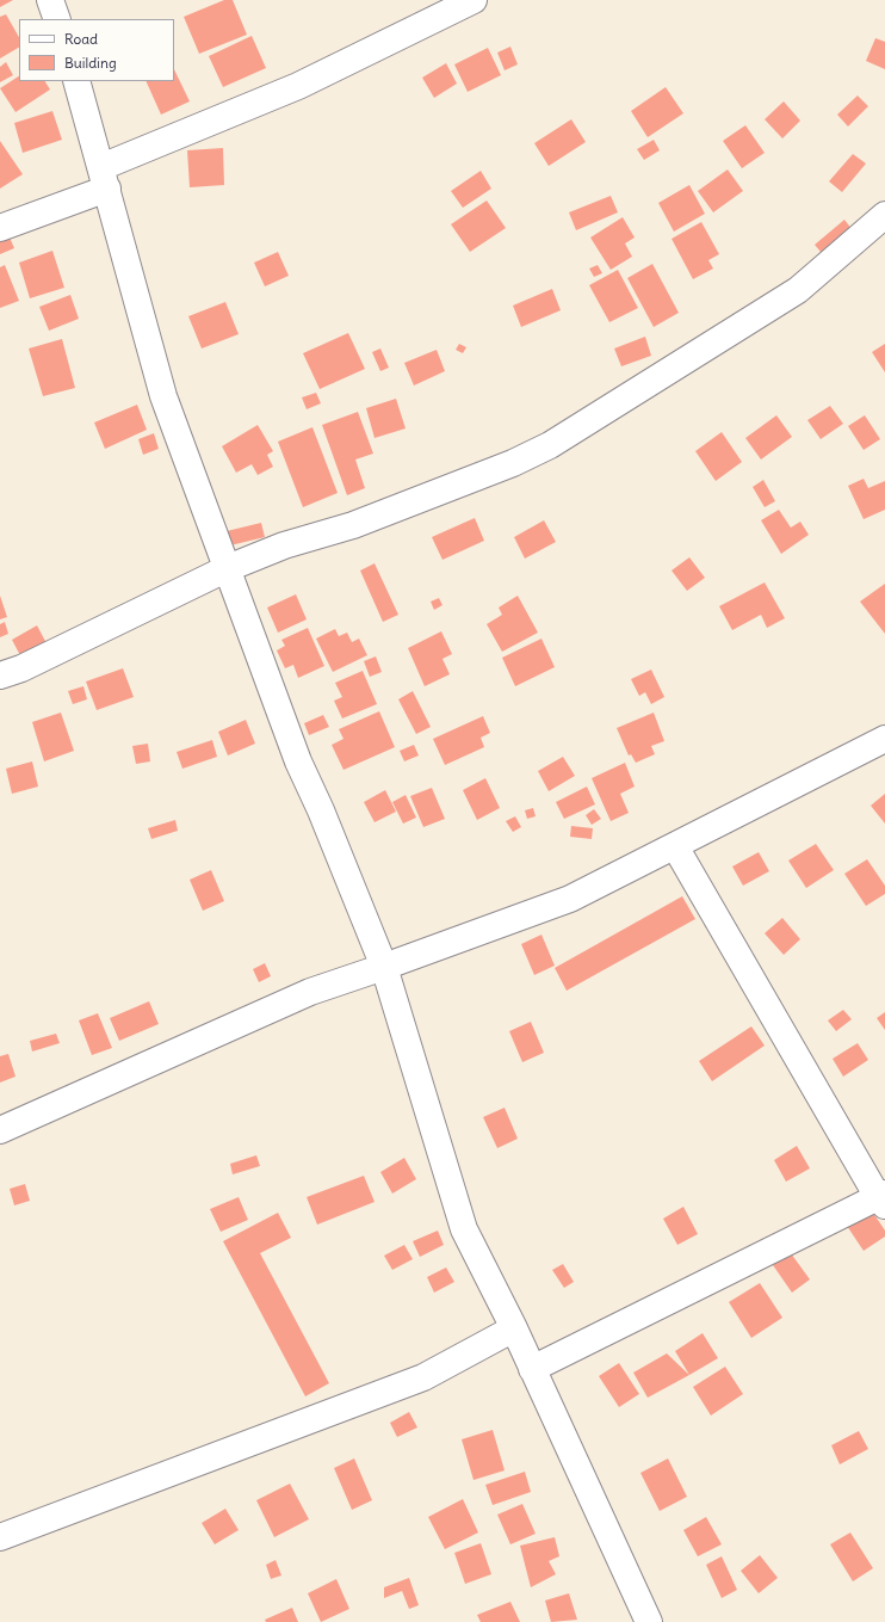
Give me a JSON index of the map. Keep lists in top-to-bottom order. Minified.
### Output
{"legend":["Road","Building"]}
